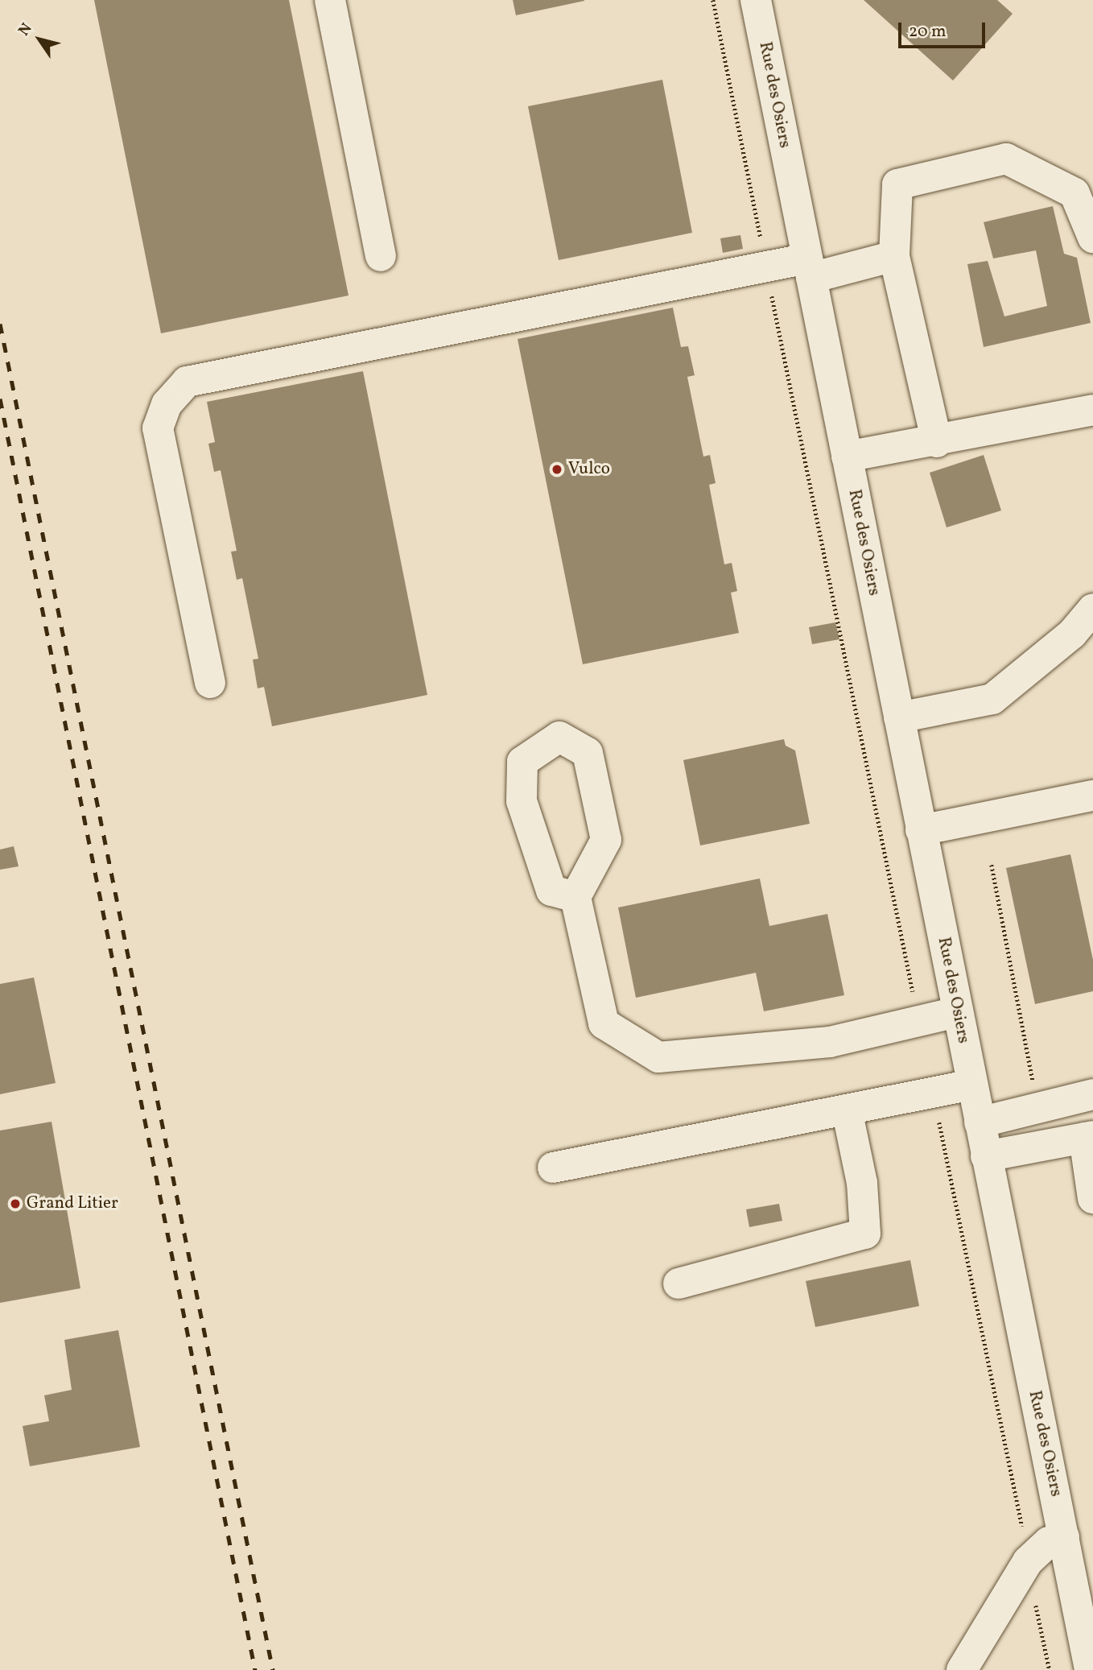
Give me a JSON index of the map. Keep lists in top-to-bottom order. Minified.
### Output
{"streets":{"street":["Rue des Osiers"]},"places":["Vulco","Grand Litier"],"scale_bar":"20 m","north":"top left"}
